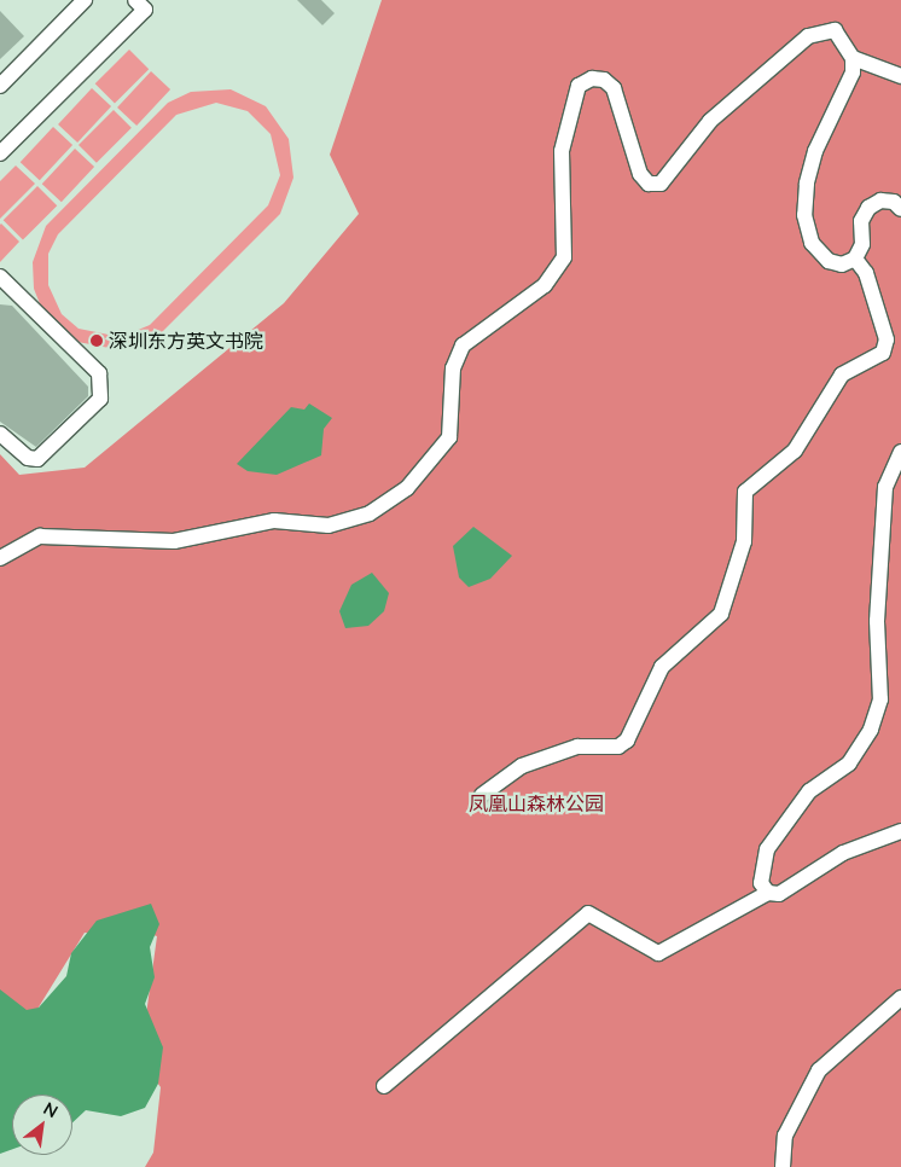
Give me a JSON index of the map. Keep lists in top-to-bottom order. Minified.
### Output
{"parks":["凤凰山森林公园"],"places":["深圳东方英文书院"],"north":"top right"}
